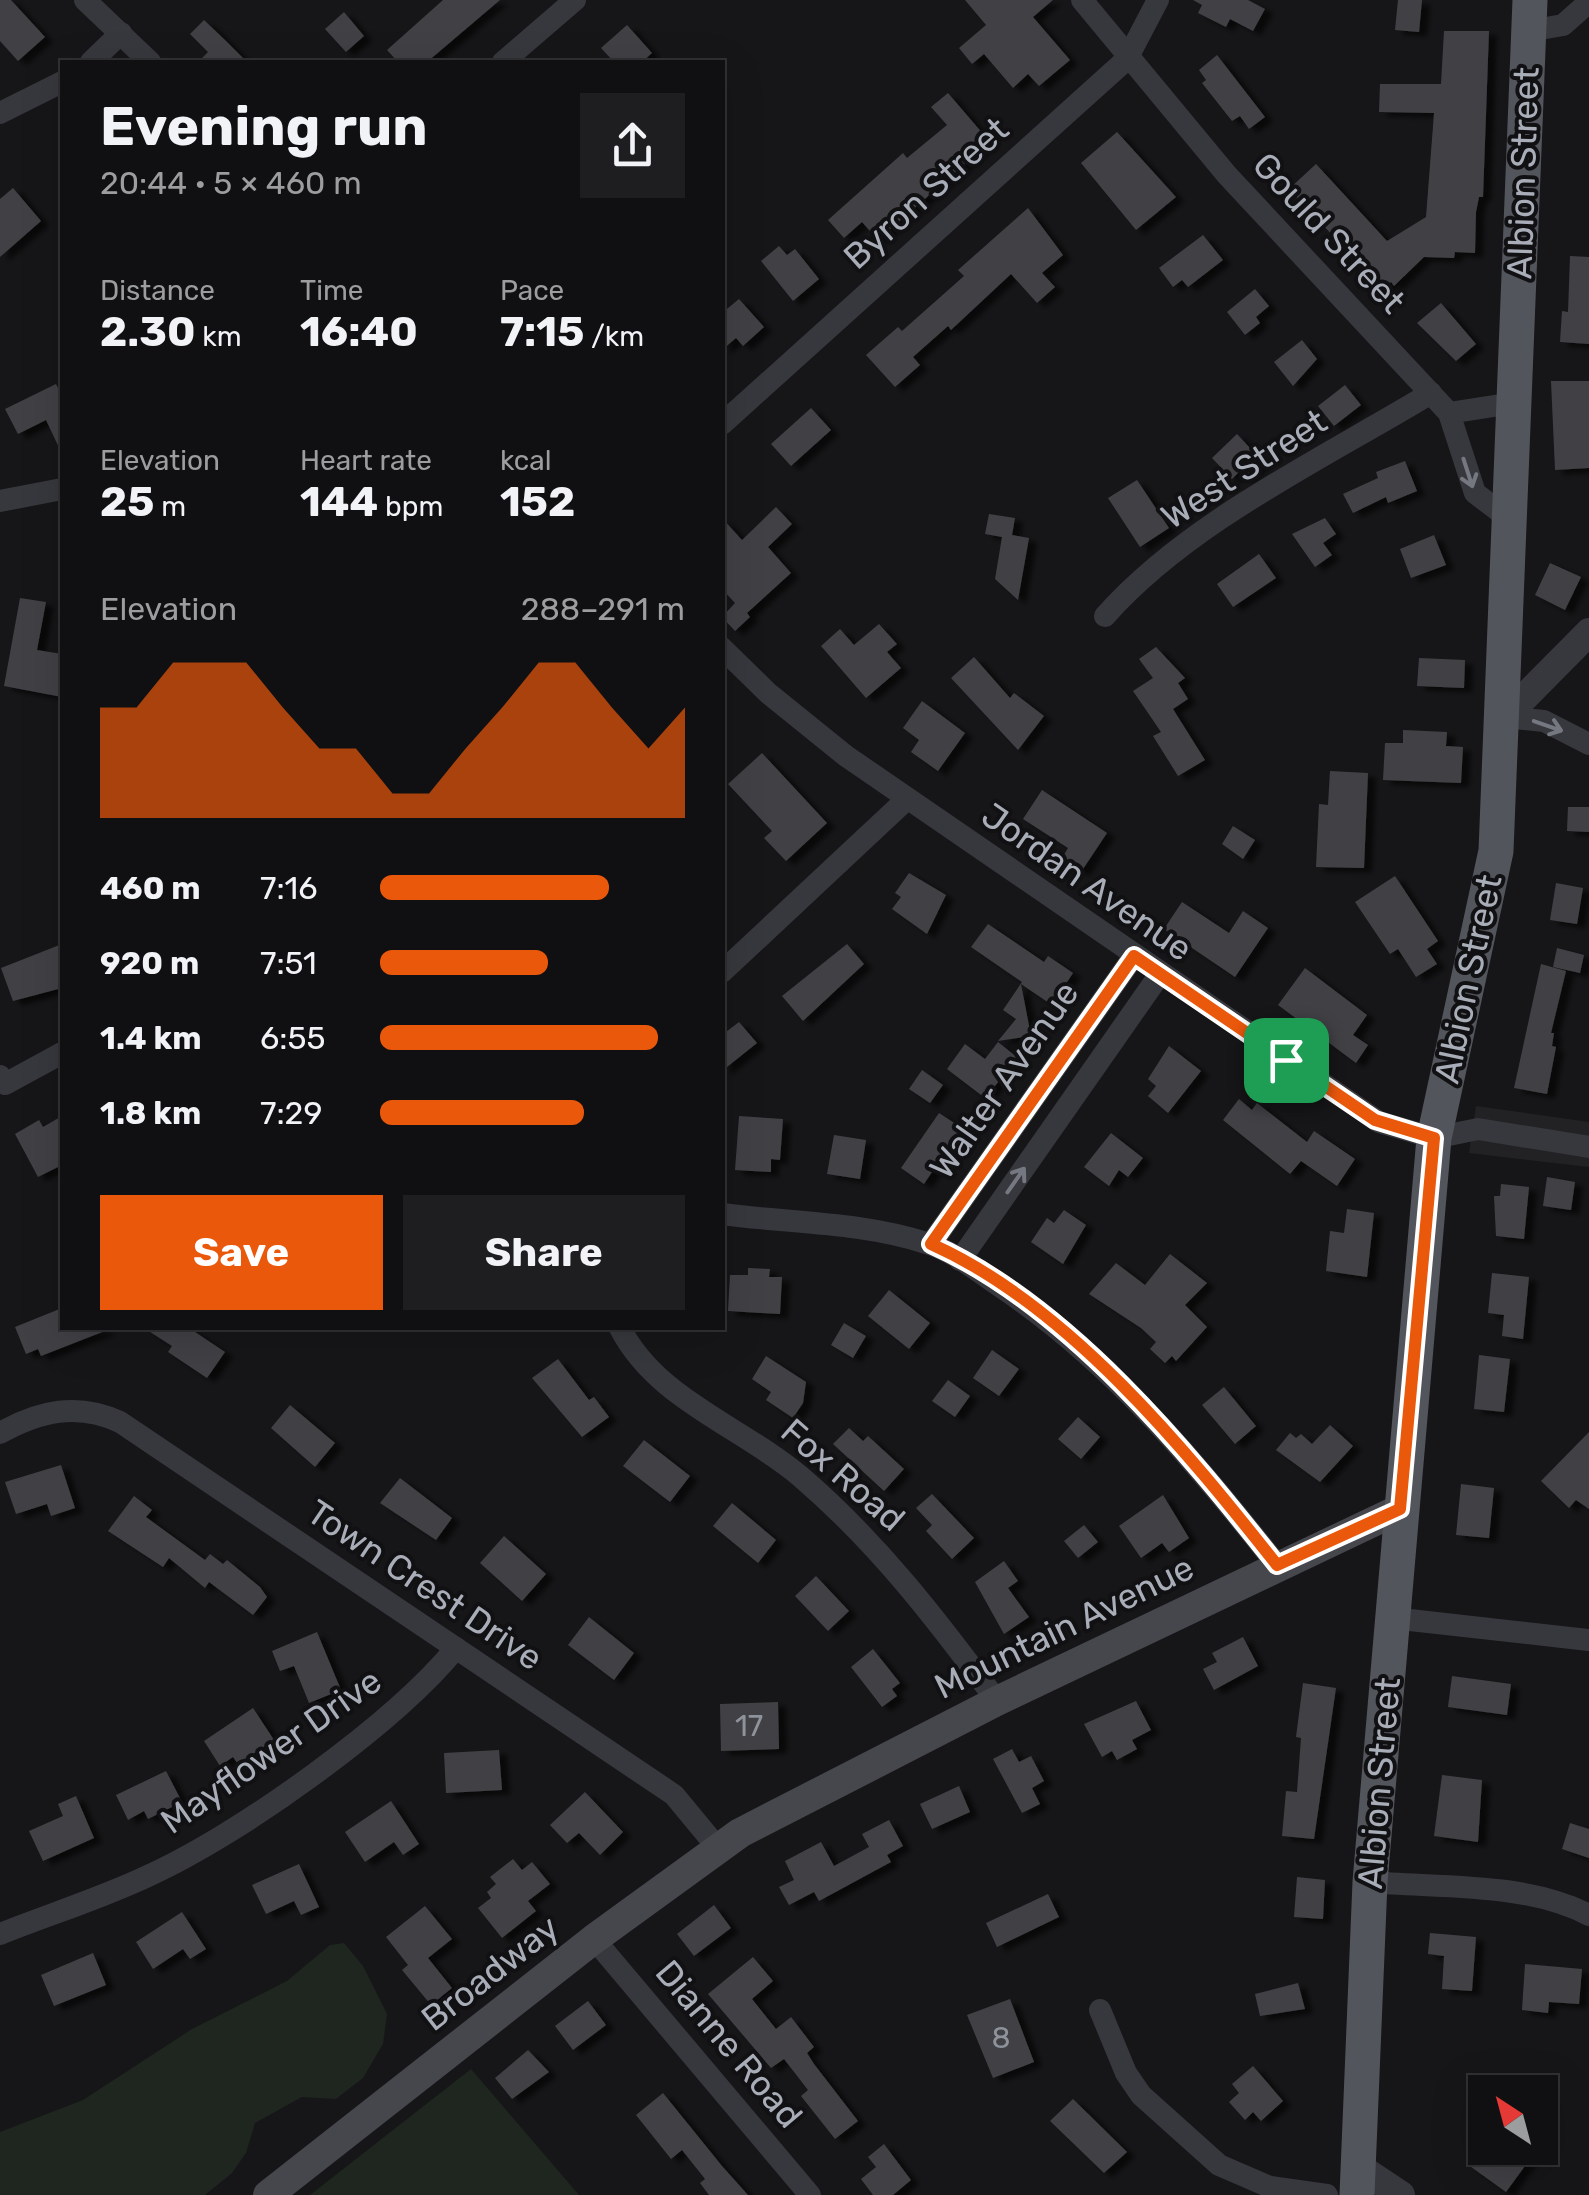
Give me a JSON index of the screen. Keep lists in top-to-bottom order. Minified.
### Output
{"streets":{"main road":["Albion Street","Mountain Avenue","Broadway"],"street":["Byron Street","Gould Street","West Street","Jordan Avenue","Walter Avenue","Fox Road","Town Crest Drive","Mayflower Drive","Dianne Road"]},"crossings":[["Albion Street","Gould Street"],["Albion Street","Jordan Avenue"],["Albion Street","Mountain Avenue"],["Byron Street","Gould Street"],["Gould Street","West Street"],["Jordan Avenue","Walter Avenue"],["Fox Road","Mountain Avenue"],["Town Crest Drive","Mayflower Drive"],["Town Crest Drive","Broadway"],["Mountain Avenue","Broadway"],["Broadway","Dianne Road"]],"house_numbers":["17","8"],"north":"top left","page":{"heading":["Evening run","20:44 · 5 × 460 m"],"stats":[["Distance","2.30 km"],["Time","16:40"],["Pace","7:15 /km"],["Elevation","25 m"],["Heart rate","144 bpm"],["kcal","152"]],"chart":["Elevation","288–291 m"],"list":[{"name":"460 m","note":"7:16"},{"name":"920 m","note":"7:51"},{"name":"1.4 km","note":"6:55"},{"name":"1.8 km","note":"7:29"}],"buttons":["Save","Share"]}}
